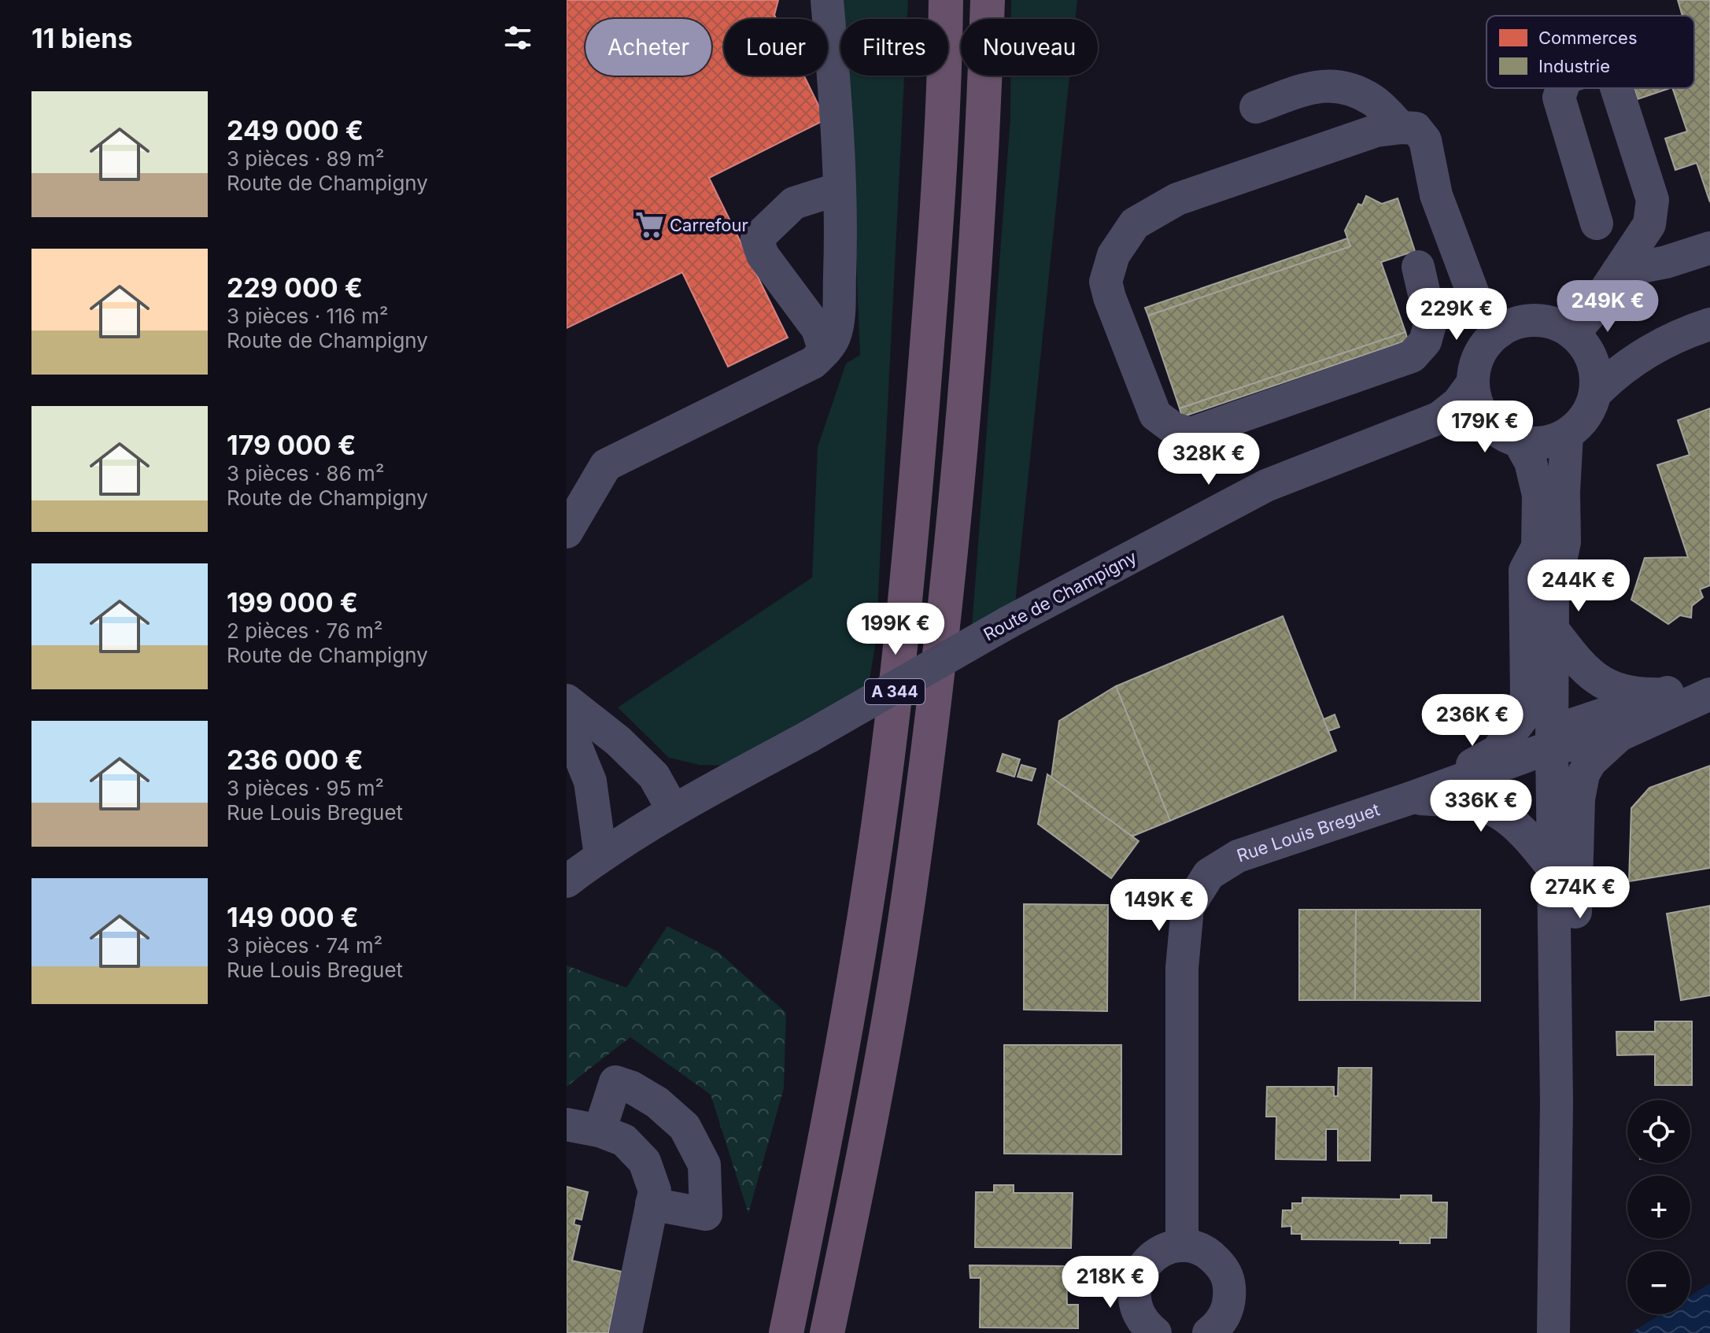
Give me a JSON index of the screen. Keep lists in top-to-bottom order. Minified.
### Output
{"streets":{"highway":["A 344"],"street":["Route de Champigny","Rue Louis Breguet"]},"places":{"supermarket":["Carrefour"]},"legend":["Commerces","Industrie"],"page":{"heading":"11 biens","chip":["Acheter","Louer","Filtres","Nouveau"],"list":[{"name":"249 000 €","note":"3 pièces · 89 m² · Route de Champigny"},{"name":"229 000 €","note":"3 pièces · 116 m² · Route de Champigny"},{"name":"179 000 €","note":"3 pièces · 86 m² · Route de Champigny"},{"name":"199 000 €","note":"2 pièces · 76 m² · Route de Champigny"},{"name":"236 000 €","note":"3 pièces · 95 m² · Rue Louis Breguet"},{"name":"149 000 €","note":"3 pièces · 74 m² · Rue Louis Breguet"}],"price":["249K €","229K €","179K €","328K €","244K €","199K €","236K €","336K €","274K €","149K €","218K €"],"map_buttons":["+","−"]}}
